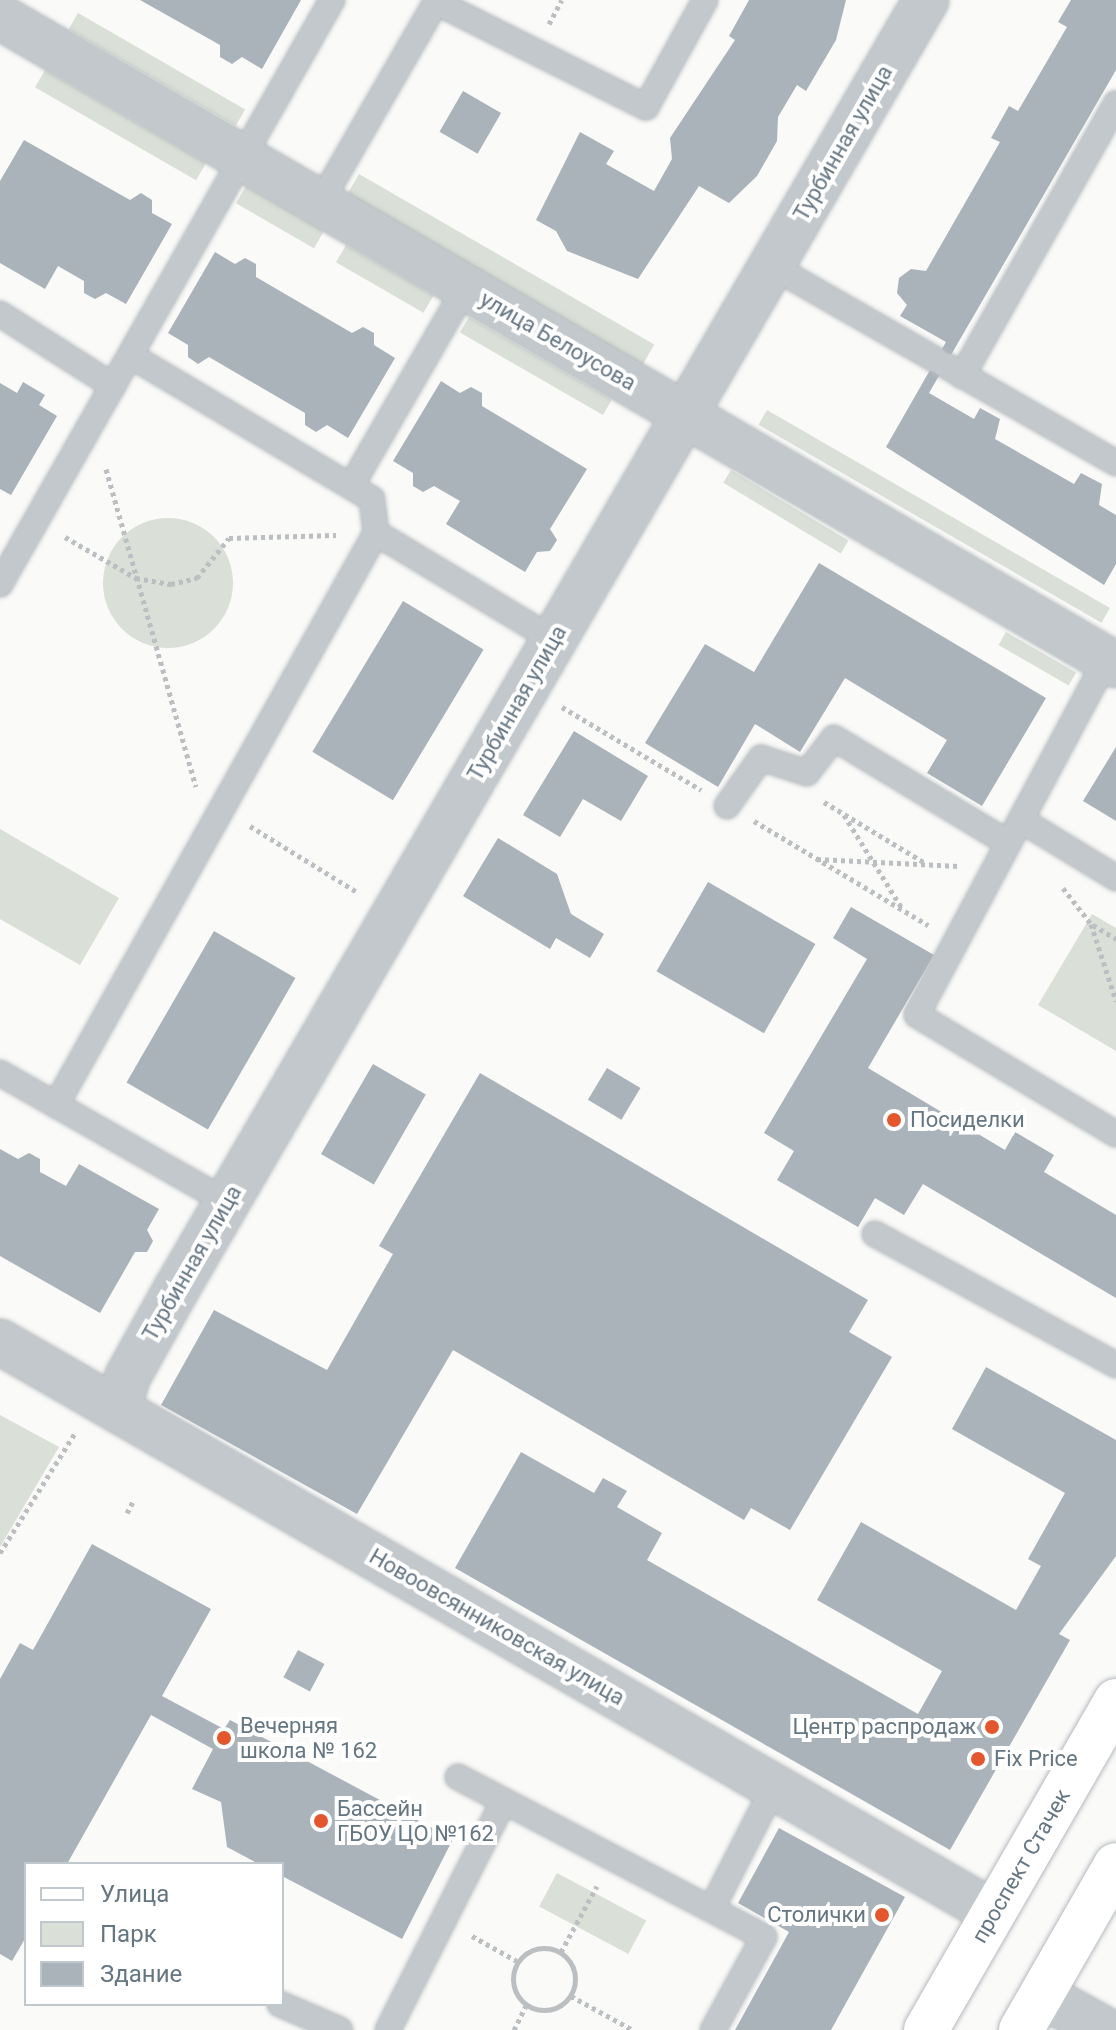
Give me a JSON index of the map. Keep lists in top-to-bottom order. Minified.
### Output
{"streets":{"main road":["проспект Стачек"],"street":["Турбинная улица","улица Белоусова","Новоовсянниковская улица"]},"crossings":[["Турбинная улица","улица Белоусова"],["Турбинная улица","Новоовсянниковская улица"],["Новоовсянниковская улица","проспект Стачек"]],"places":["Посиделки","Центр распродаж","Вечерняя школа № 162","Fix Price","Бассейн ГБОУ ЦО №162","Столички"],"legend":["Улица","Парк","Здание"]}
